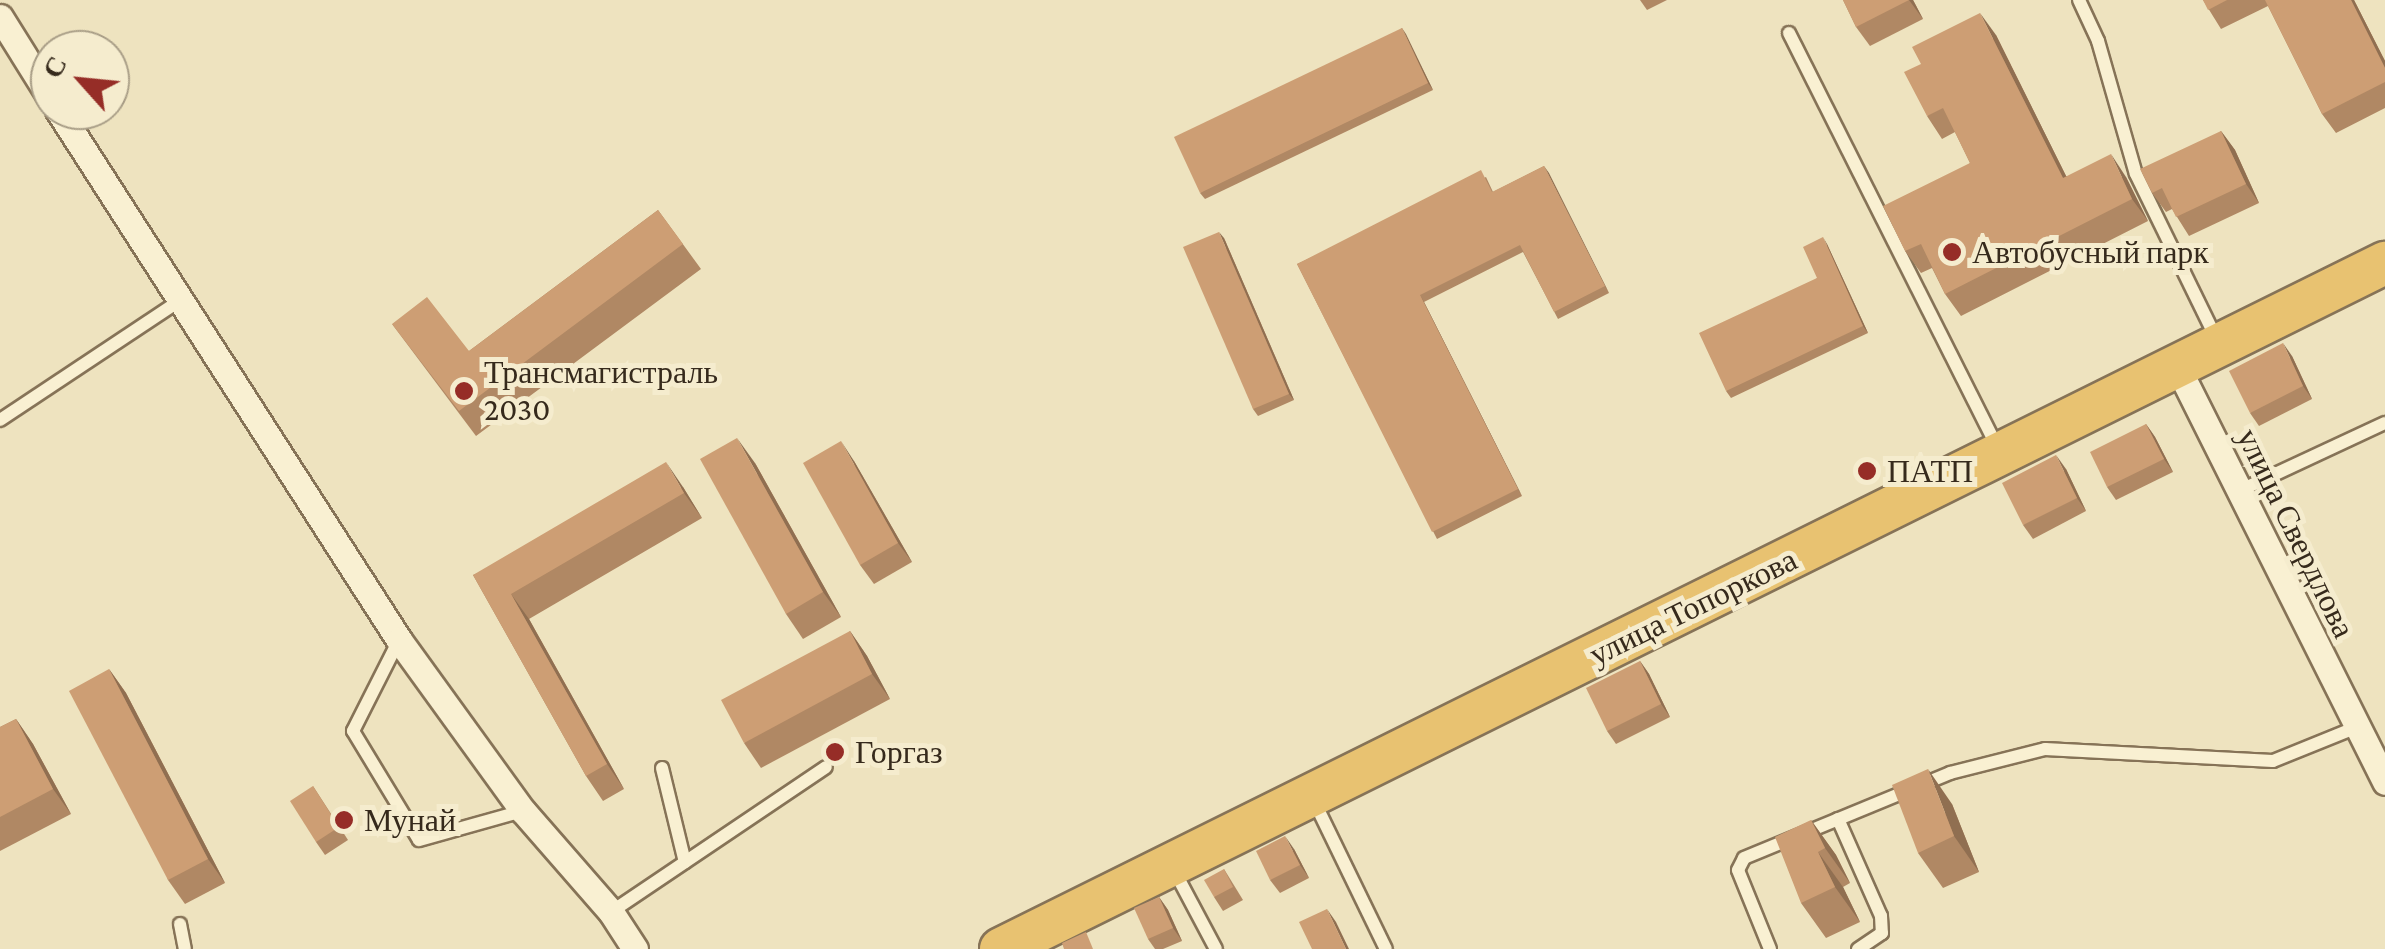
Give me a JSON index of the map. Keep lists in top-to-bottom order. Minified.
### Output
{"streets":{"highway":["улица Топоркова"],"street":["улица Свердлова"]},"crossings":[["улица Свердлова","улица Топоркова"]],"places":["Автобусный парк","Трансмагистраль 2030","ПАТП","Горгаз","Мунай"],"north":"top left"}
